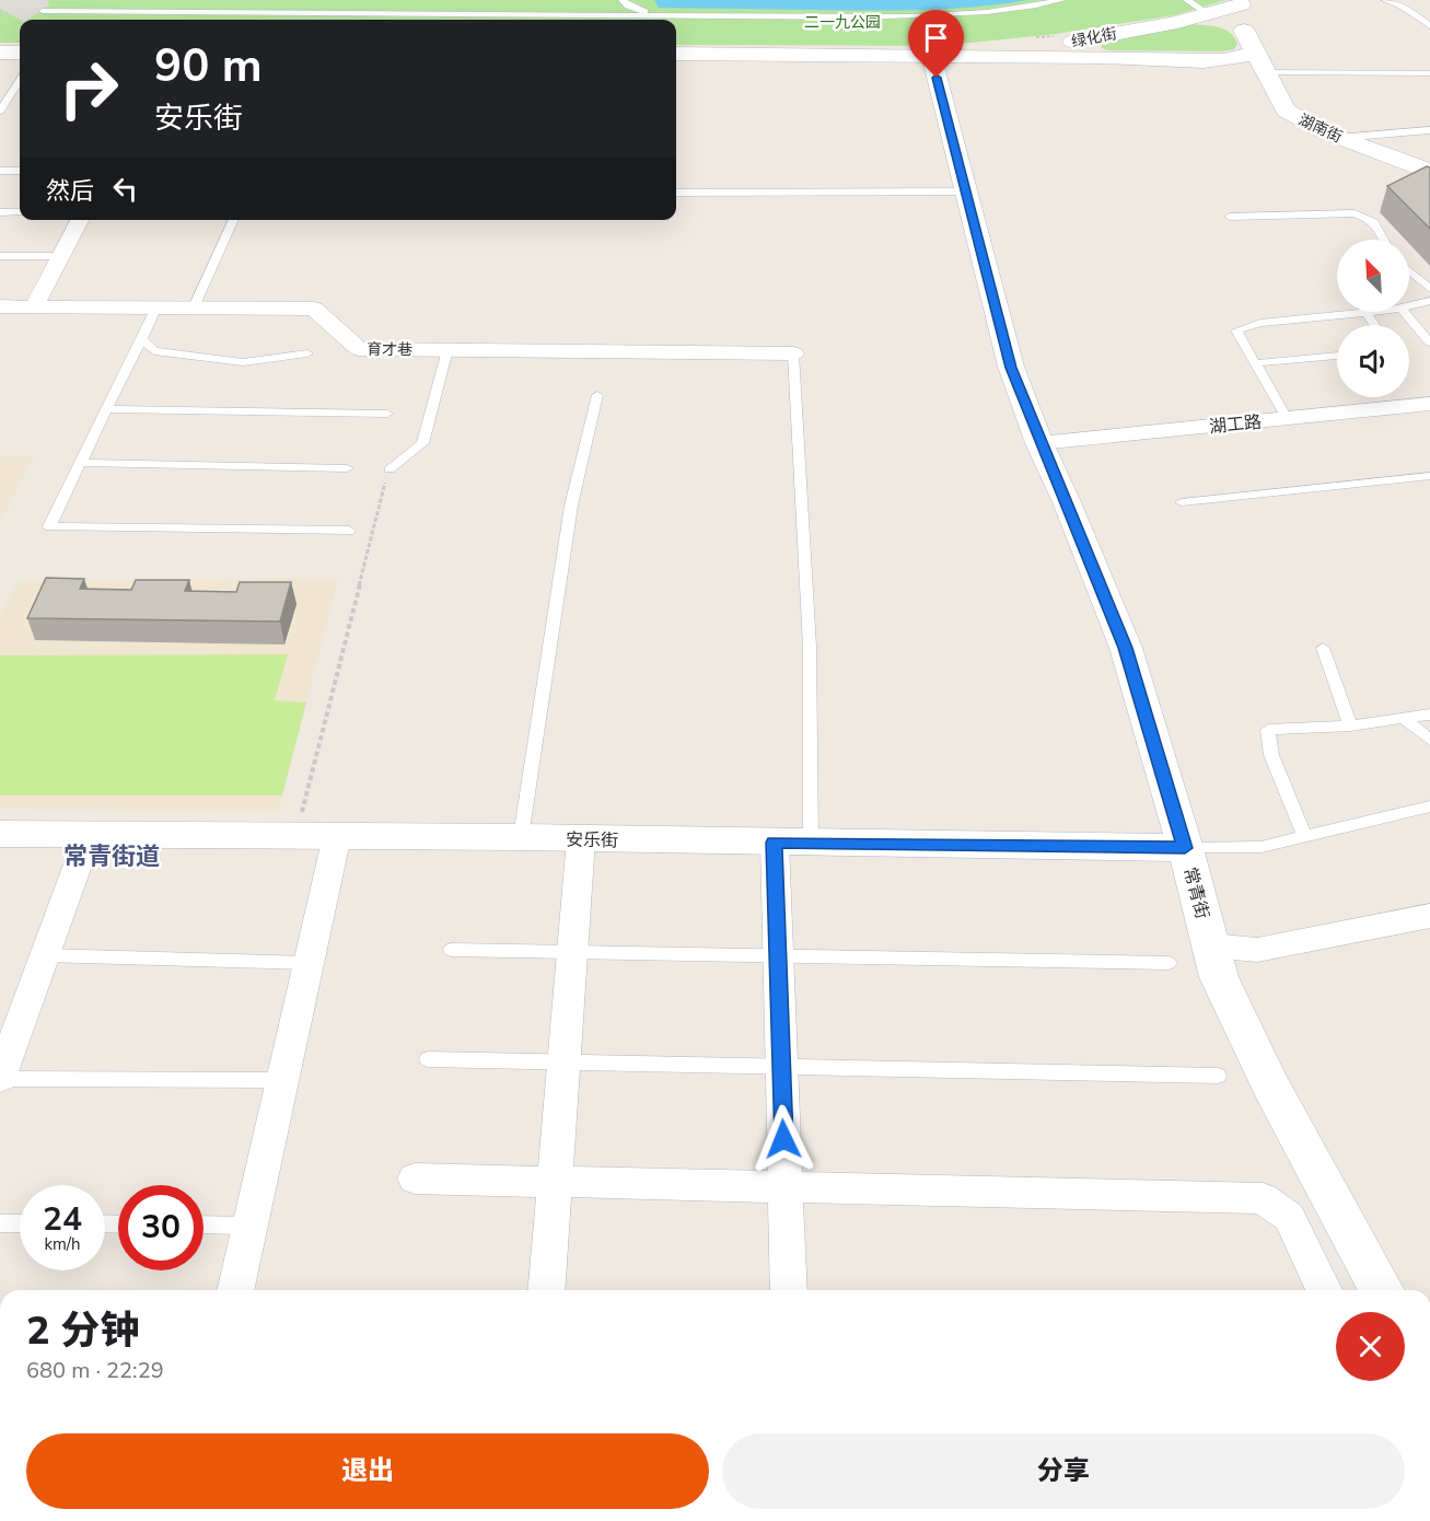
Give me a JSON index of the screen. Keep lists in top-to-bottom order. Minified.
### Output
{"streets":{"main road":["绿化街","湖南街"],"street":["育才巷","湖工路","安乐街","常青街"]},"crossings":[["绿化街","湖南街"],["绿化街","常青街"],["湖工路","常青街"],["安乐街","常青街"]],"districts":["常青街道"],"parks":["二一九公园"],"north":"top left","page":{"turn":["90 m","安乐街"],"then":"然后","speed":"24 km/h","limit":"30","heading":["2 分钟","680 m · 22:29"],"buttons":["退出","分享"]}}
